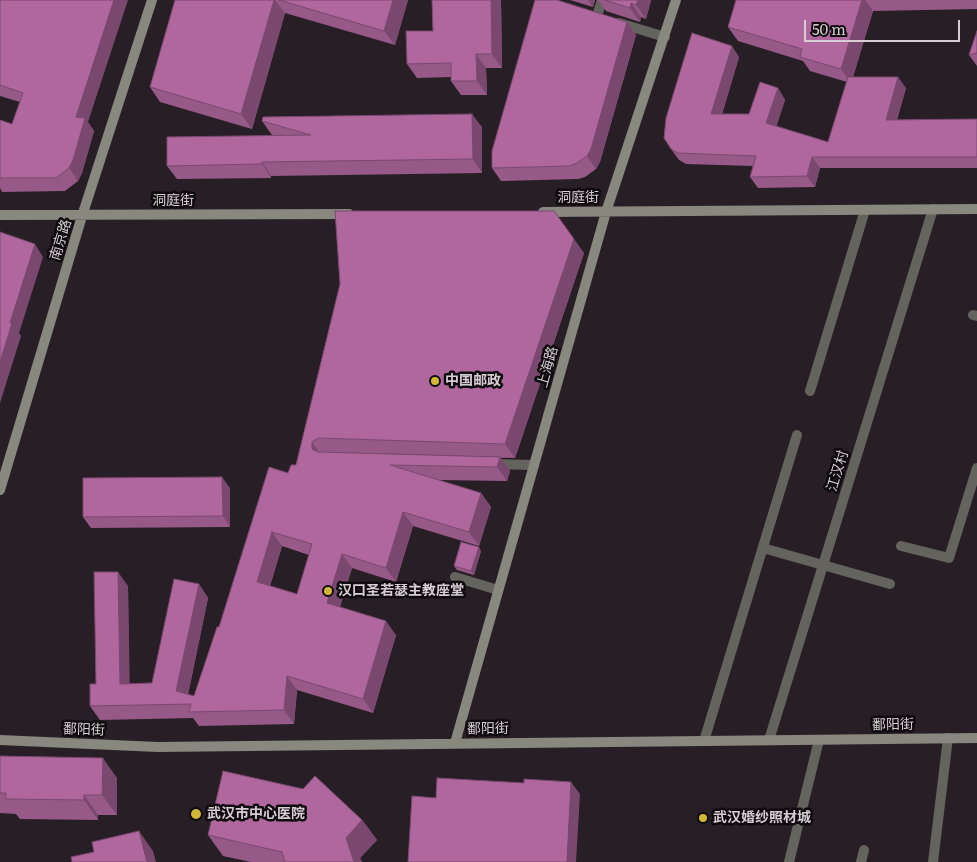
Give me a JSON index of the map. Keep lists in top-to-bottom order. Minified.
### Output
{"streets":{"street":["洞庭街","南京路","上海路","江汉村","鄱阳街"]},"crossings":[["洞庭街","南京路"],["洞庭街","上海路"],["洞庭街","江汉村"],["上海路","鄱阳街"],["江汉村","鄱阳街"]],"places":["中国邮政","汉口圣若瑟主教座堂","武汉市中心医院","武汉婚纱照材城"],"scale_bar":"50 m"}
